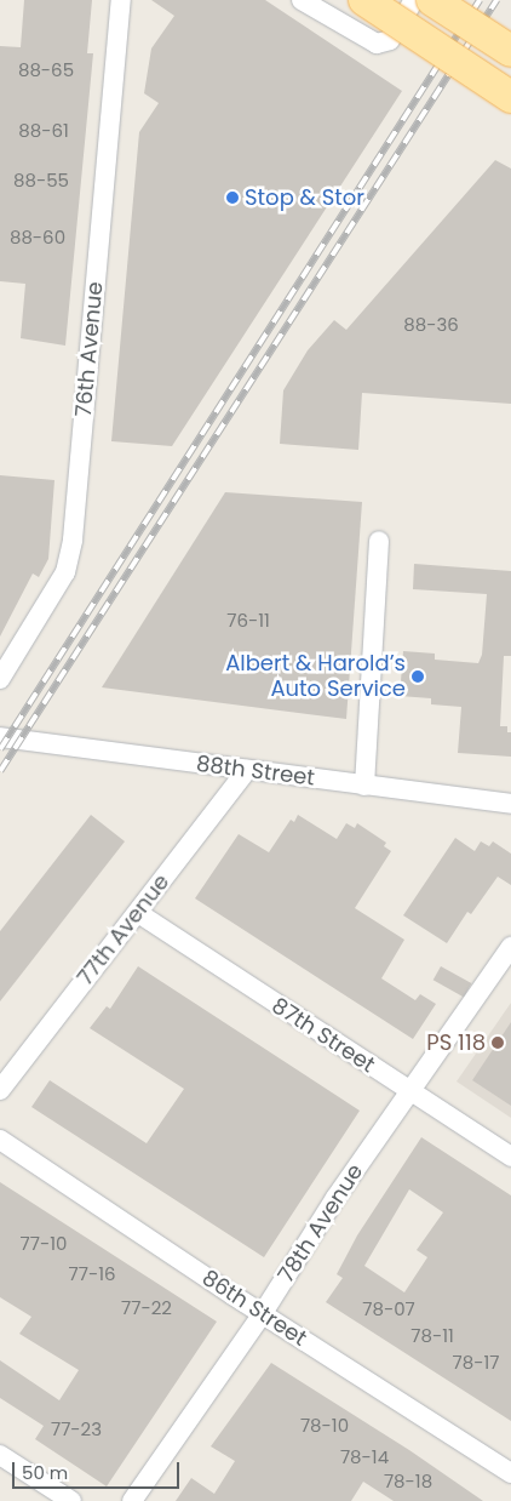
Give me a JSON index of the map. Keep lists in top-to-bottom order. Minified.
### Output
{"streets":{"street":["76th Avenue","88th Street","77th Avenue","87th Street","78th Avenue","86th Street"]},"crossings":[["88th Street","77th Avenue"],["77th Avenue","87th Street"],["87th Street","78th Avenue"],["78th Avenue","86th Street"]],"places":["Stop & Stor","Albert & Harold’s Auto Service","PS 118"],"house_numbers":["88-65","88-61","88-55","88-60","88-36","76-11","77-10","77-16","77-22","78-07","78-11","78-17","78-10","77-23","78-14","78-18"],"scale_bar":"50 m"}
